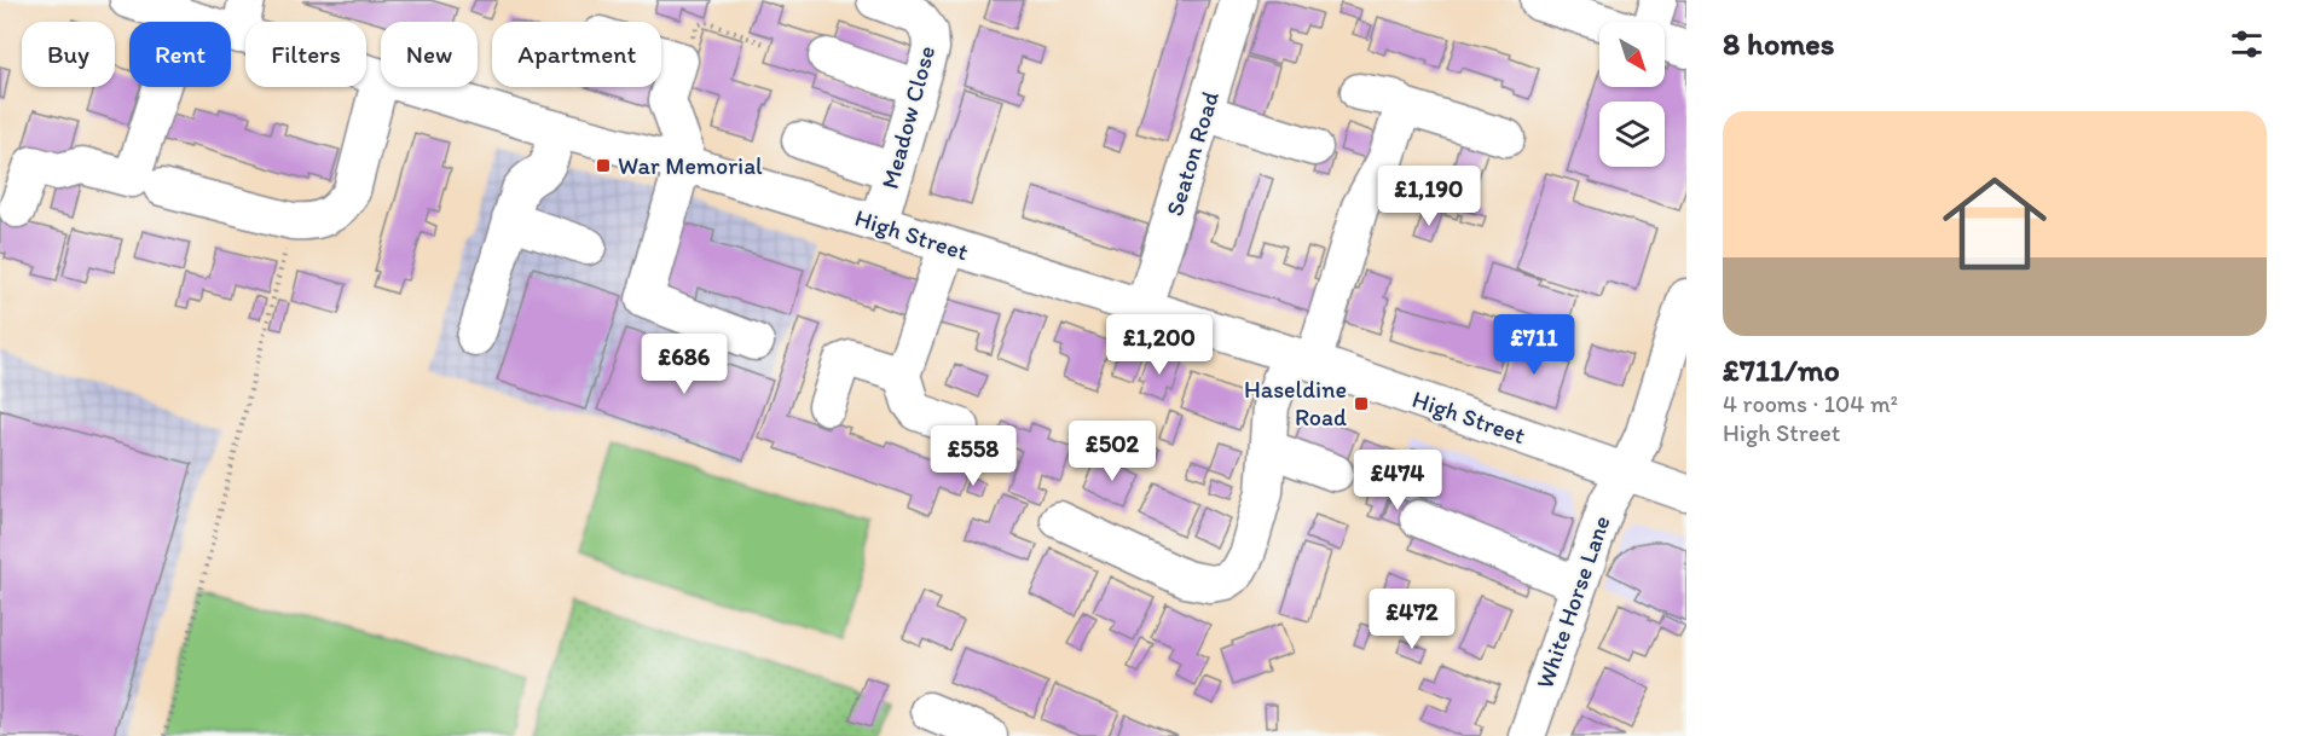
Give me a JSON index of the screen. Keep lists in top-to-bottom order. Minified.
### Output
{"streets":{"street":["Meadow Close","Seaton Road","High Street","White Horse Lane"]},"crossings":[["Meadow Close","High Street"],["Seaton Road","High Street"],["High Street","White Horse Lane"]],"places":{"transit":["War Memorial","Haseldine Road"]},"north":"bottom right","page":{"heading":"8 homes","chip":["Buy","Rent","Filters","New","Apartment"],"list":[{"name":"£711/mo","note":"4 rooms · 104 m² · High Street"}],"price":["£1,190","£1,200","£711","£686","£502","£558","£474","£472"]}}
